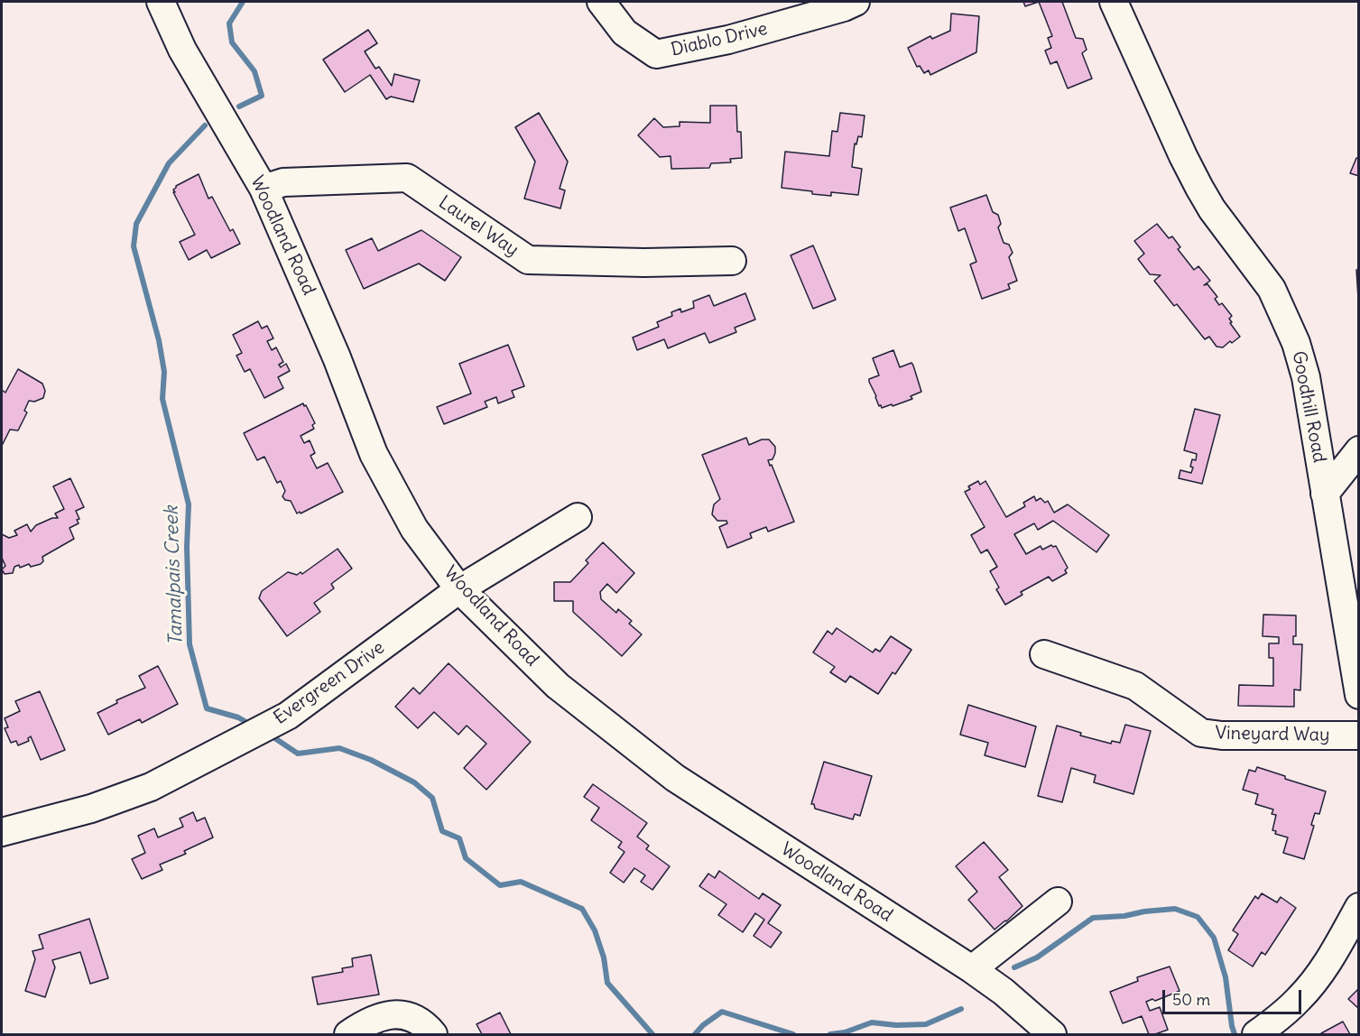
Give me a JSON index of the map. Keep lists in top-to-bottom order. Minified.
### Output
{"streets":{"street":["Diablo Drive","Laurel Way","Woodland Road","Goodhill Road","Evergreen Drive","Vineyard Way"]},"crossings":[["Laurel Way","Woodland Road"],["Woodland Road","Evergreen Drive"]],"water":["Tamalpais Creek"],"scale_bar":"50 m"}
